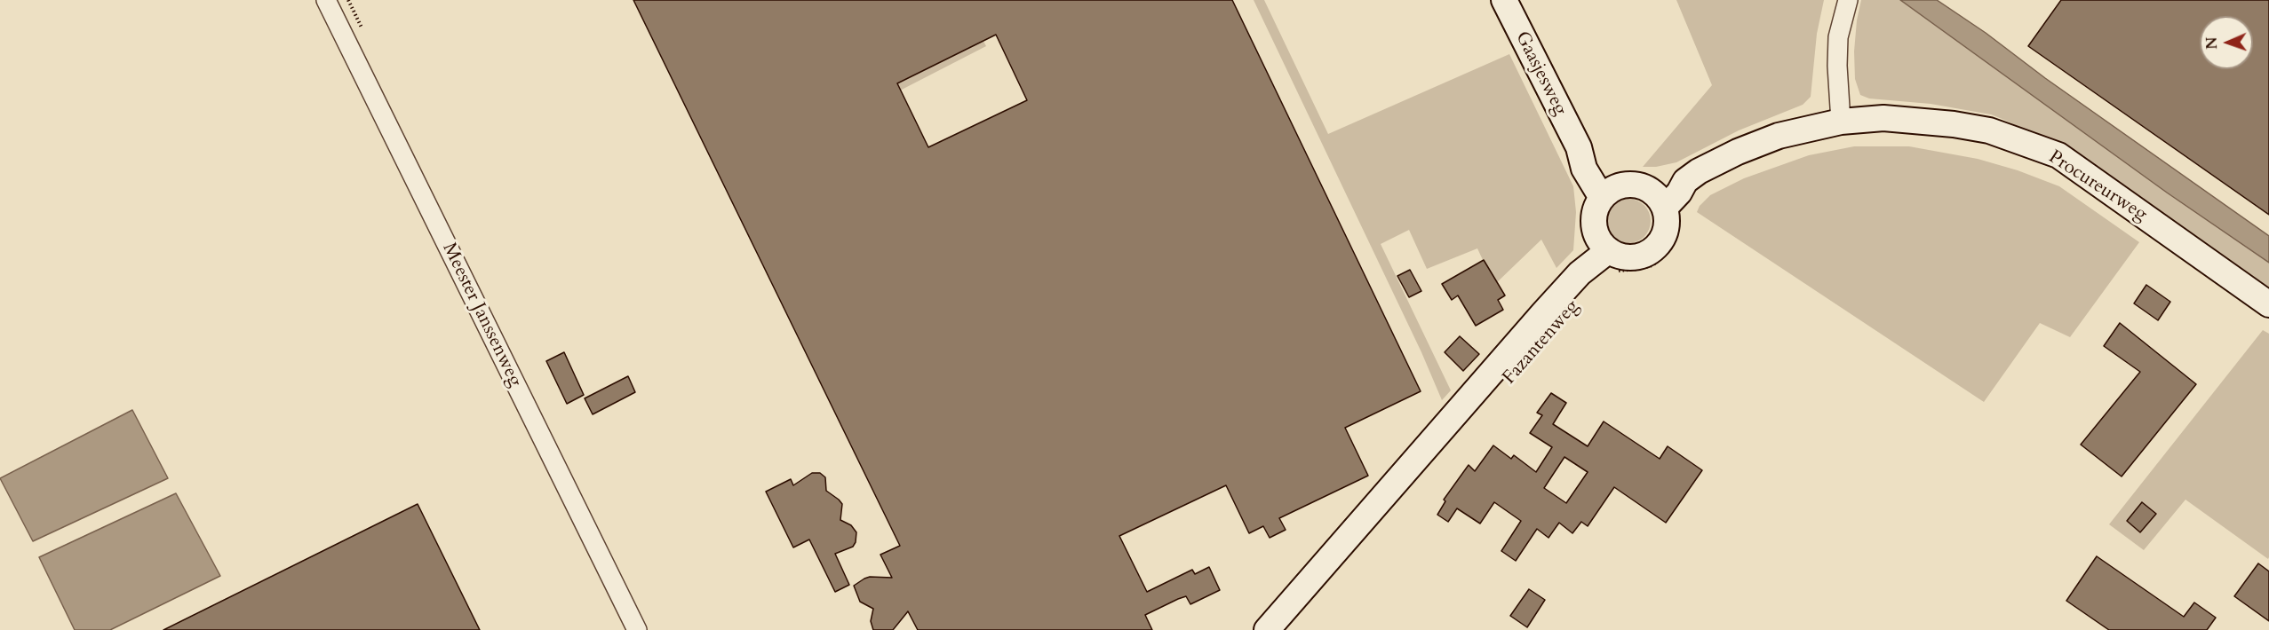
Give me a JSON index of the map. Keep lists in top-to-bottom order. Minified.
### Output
{"streets":{"main road":["Gaasjesweg","Procureurweg","Fazantenweg"],"street":["Meester Janssenweg"]},"crossings":[["Gaasjesweg","Fazantenweg"]],"north":"left"}
